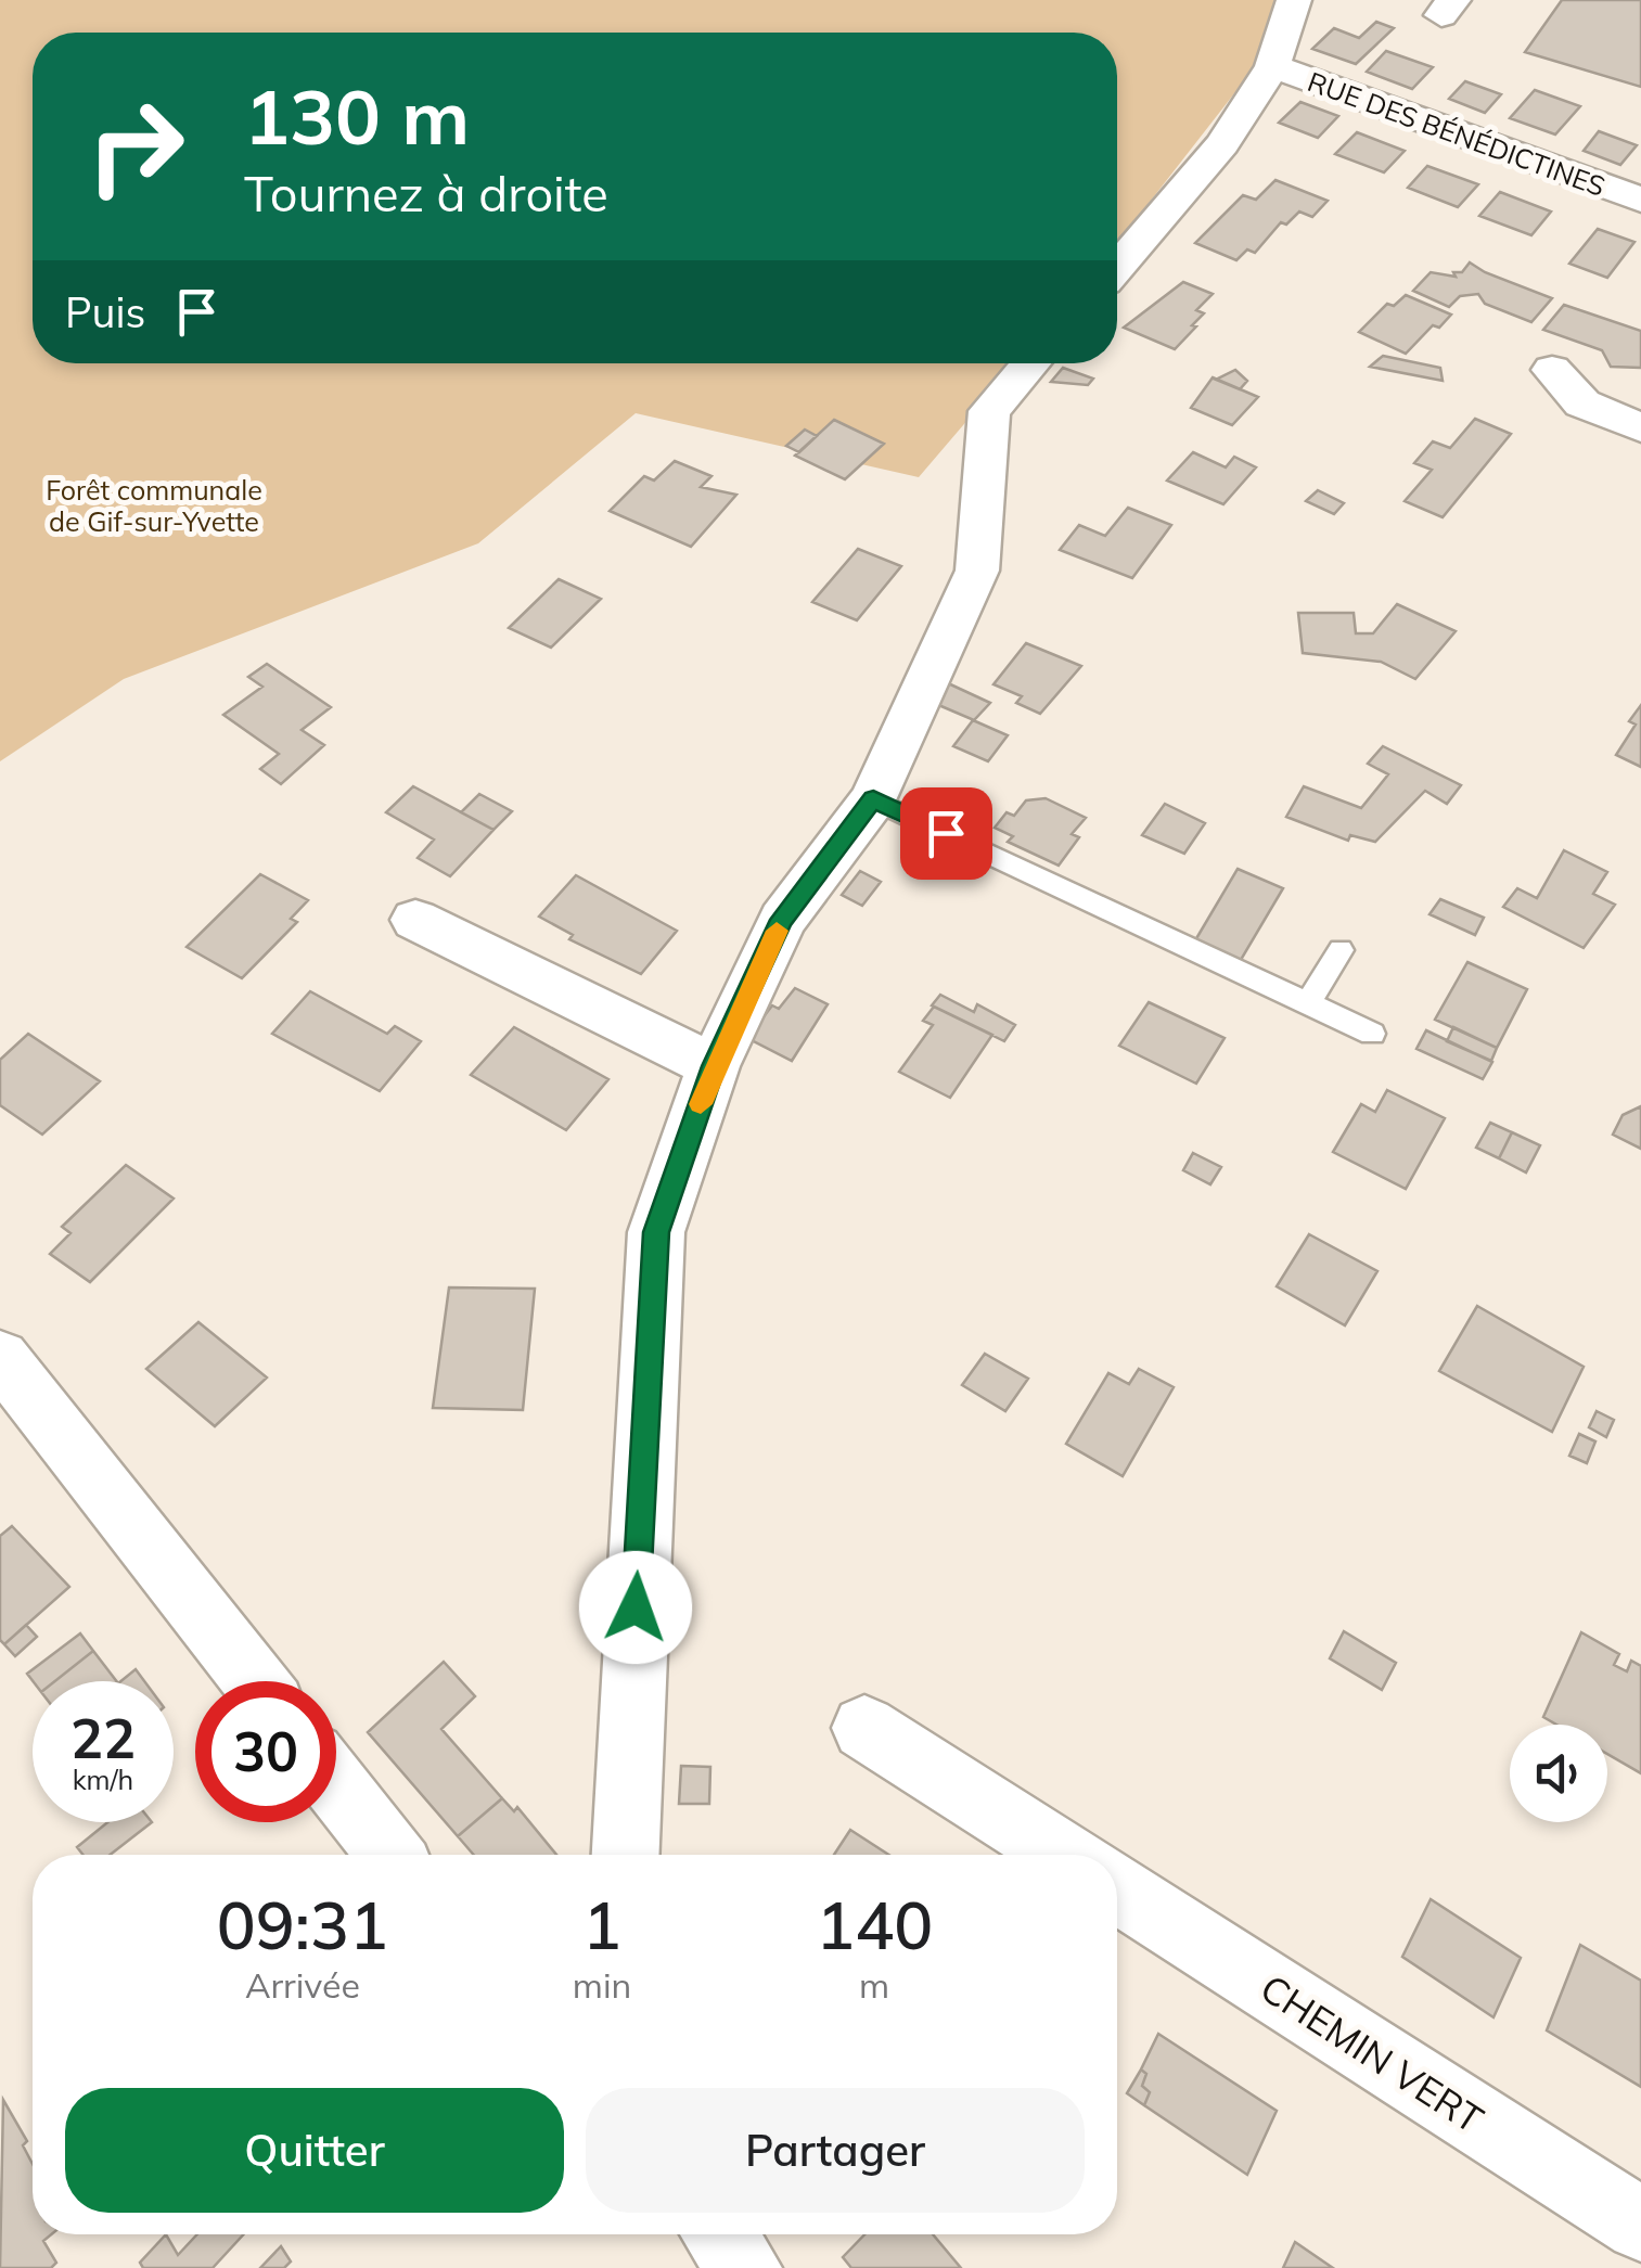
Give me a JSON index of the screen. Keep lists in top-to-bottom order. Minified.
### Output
{"streets":{"street":["RUE DES BÉNÉDICTINES","CHEMIN VERT"]},"parks":["Forêt communale de Gif-sur-Yvette"],"page":{"turn":["130 m","Tournez à droite"],"then":"Puis","speed":"22 km/h","limit":"30","eta":["09:31","Arrivée","1","min","140","m"],"buttons":["Quitter","Partager"]}}
